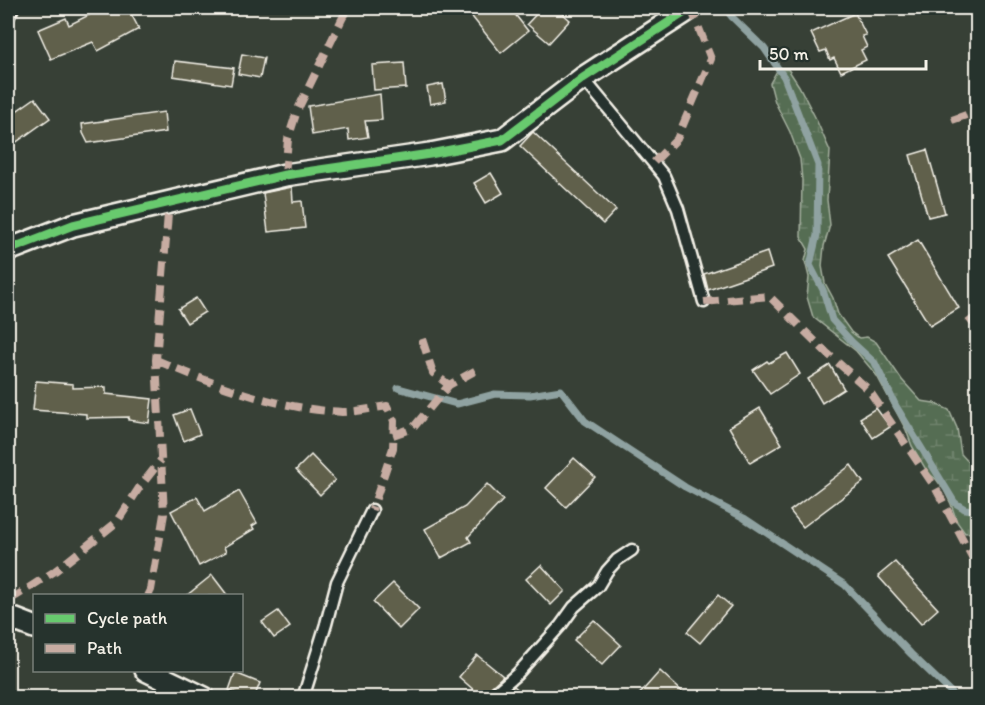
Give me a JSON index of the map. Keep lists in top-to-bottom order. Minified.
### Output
{"legend":["Cycle path","Path"],"scale_bar":"50 m"}
